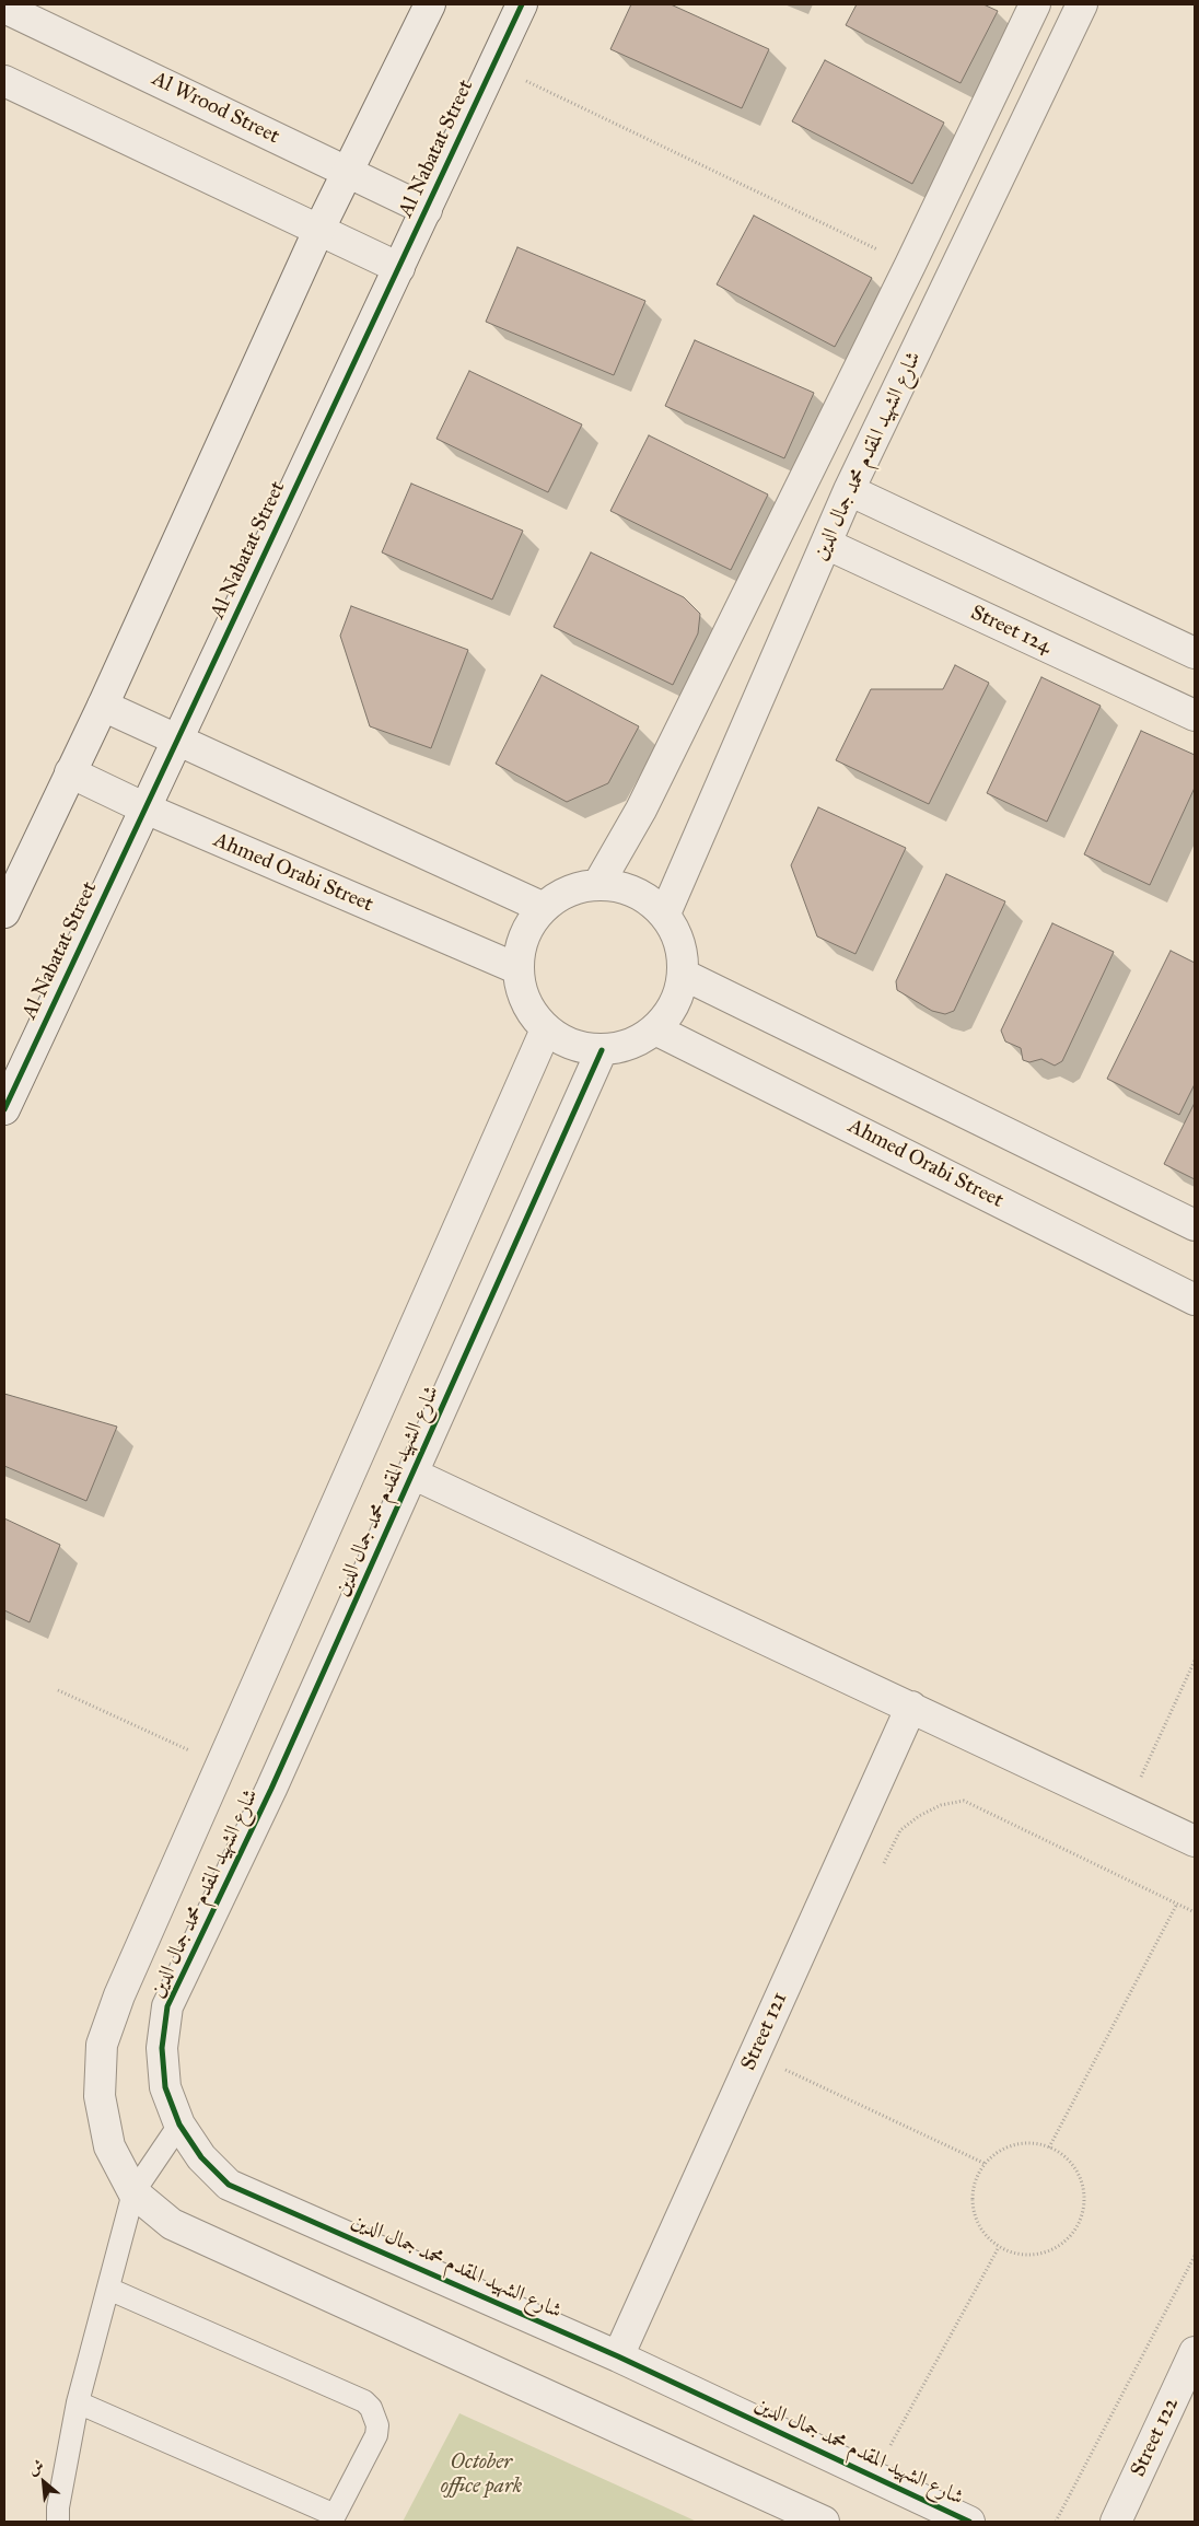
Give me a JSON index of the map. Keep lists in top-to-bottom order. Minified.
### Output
{"streets":{"street":["Al Wrood Street","Al Nabatat Street","شارع الشهيد المقدم محمد جمال الدين","Street 124","Ahmed Orabi Street","Street 121","Street 122"]},"crossings":[["Al Wrood Street","Al Nabatat Street"],["Al Nabatat Street","Ahmed Orabi Street"],["شارع الشهيد المقدم محمد جمال الدين","Street 124"],["شارع الشهيد المقدم محمد جمال الدين","Ahmed Orabi Street"],["شارع الشهيد المقدم محمد جمال الدين","Street 121"]],"parks":["October office park"],"north":"top left"}
